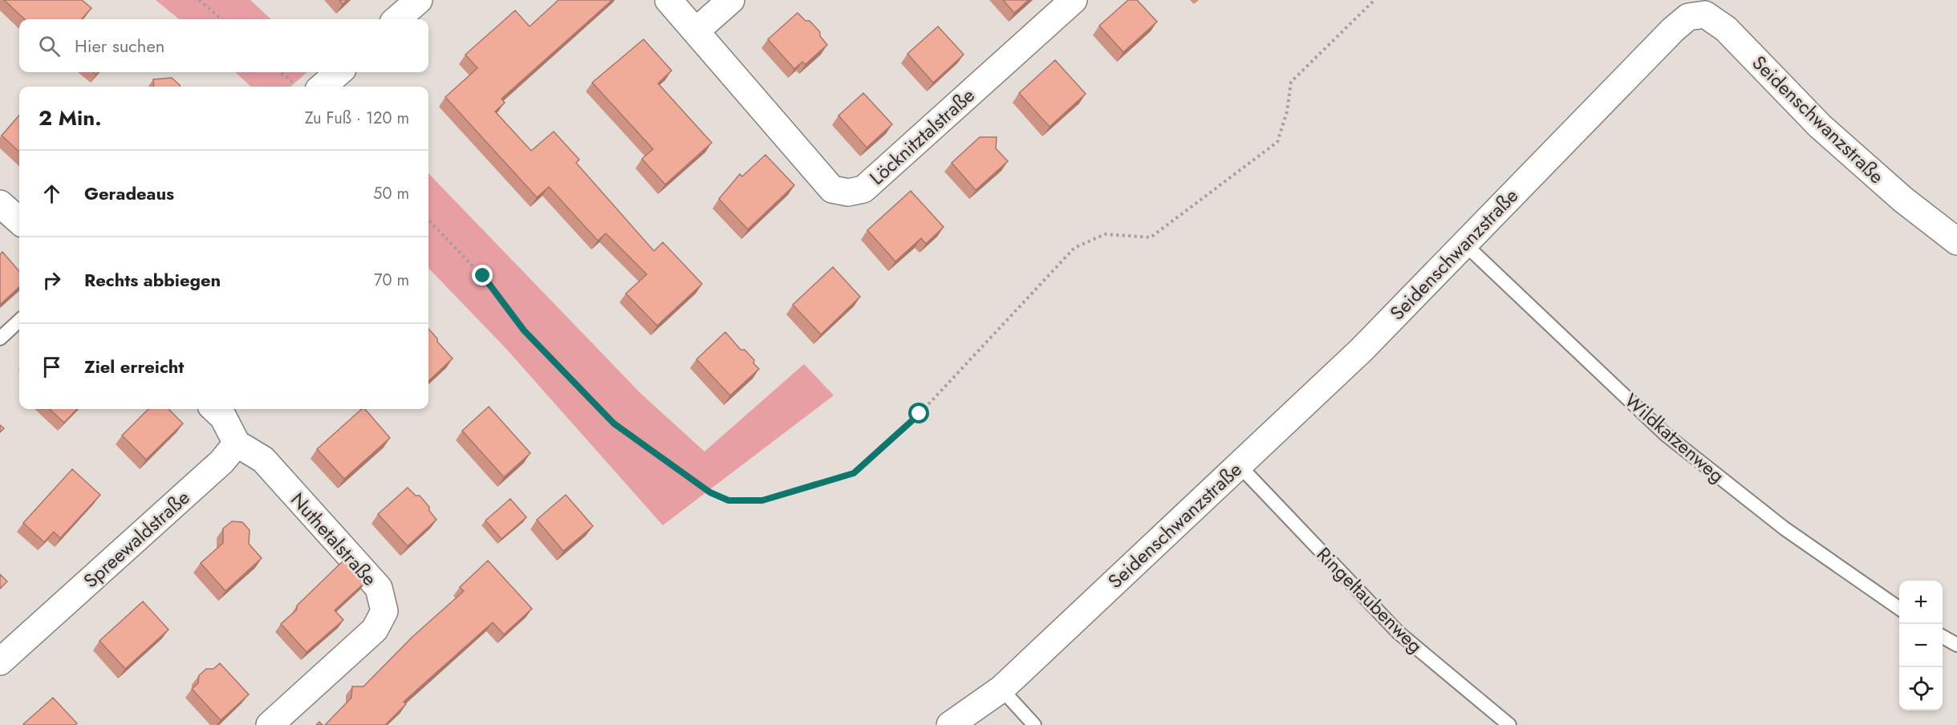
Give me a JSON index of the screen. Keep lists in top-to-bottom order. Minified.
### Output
{"streets":{"street":["Seidenschwanzstraße","Löcknitztalstraße","Spreewaldstraße","Nuthetalstraße"],"lane":["Wildkatzenweg","Ringeltaubenweg"]},"crossings":[["Seidenschwanzstraße","Wildkatzenweg"],["Seidenschwanzstraße","Ringeltaubenweg"],["Spreewaldstraße","Nuthetalstraße"]],"page":{"search":"Hier suchen","heading":["2 Min.","Zu Fuß · 120 m"],"list":[["Geradeaus","50 m"],["Rechts abbiegen","70 m"],"Ziel erreicht"],"map_buttons":["+","−"]}}
